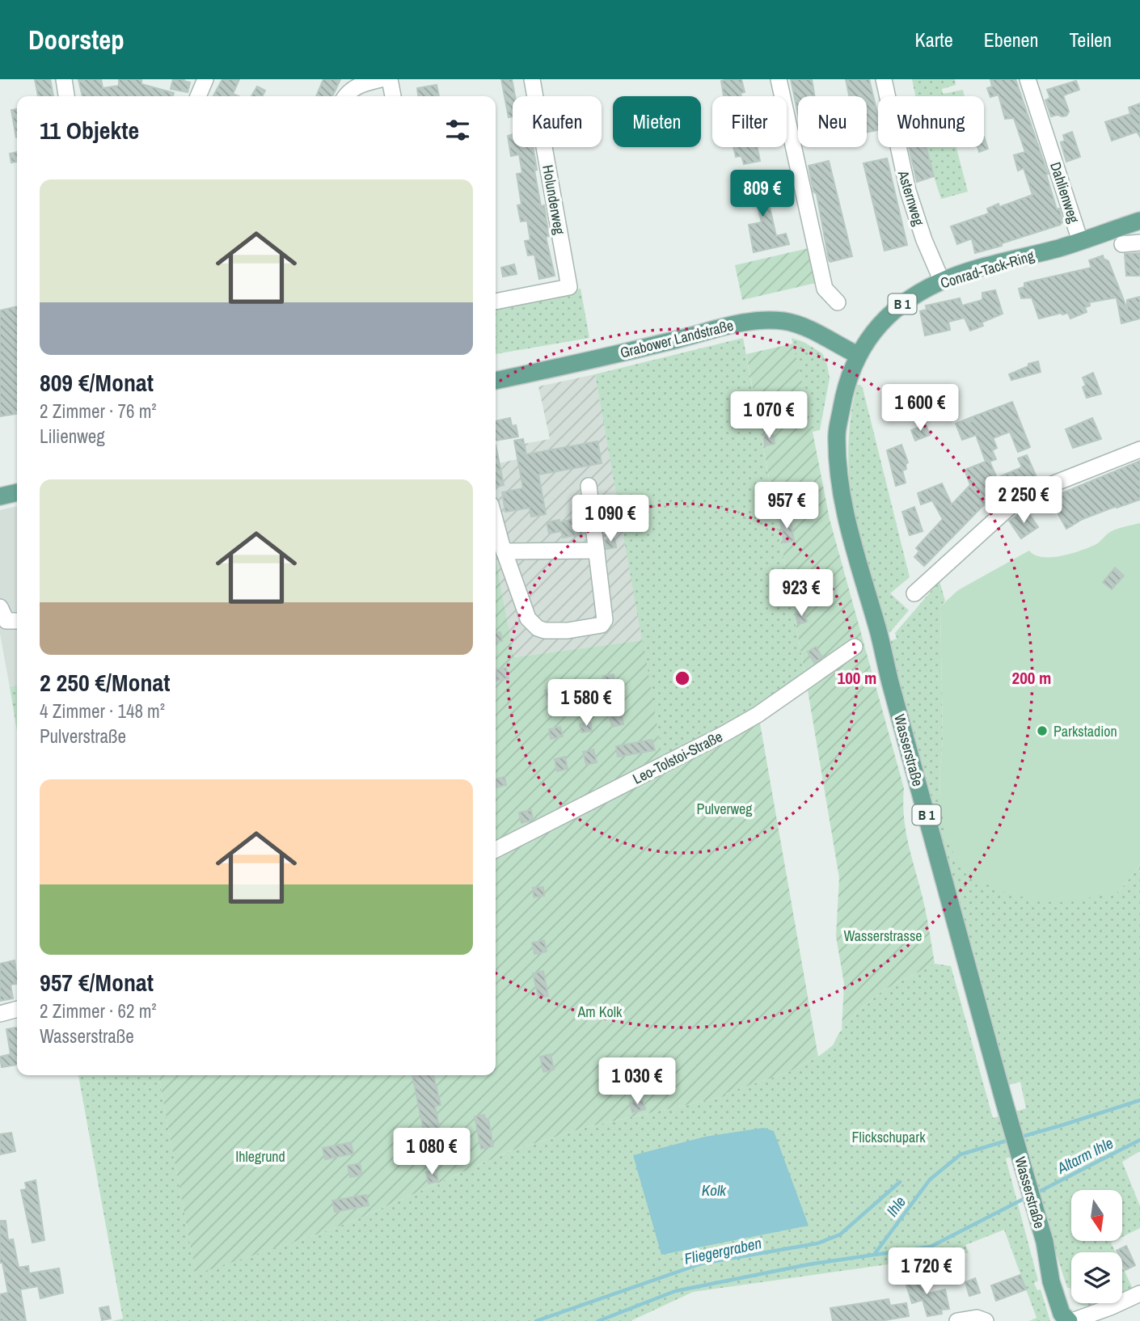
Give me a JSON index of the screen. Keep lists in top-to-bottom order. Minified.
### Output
{"streets":{"main road":["Conrad-Tack-Ring","B 1","Grabower Landstraße","Wasserstraße"],"street":["Dahlienweg","Asternweg","Holunderweg","Leo-Tolstoi-Straße"]},"crossings":[["Dahlienweg","Conrad-Tack-Ring"],["Asternweg","Conrad-Tack-Ring"],["Conrad-Tack-Ring","Grabower Landstraße"],["Conrad-Tack-Ring","Wasserstraße"],["Grabower Landstraße","Wasserstraße"]],"water":["Altarm Ihle","Kolk","Ihle","Fliegergraben"],"parks":["Pulverweg","Wasserstrasse","Am Kolk","Flickschupark","Ihlegrund"],"places":["Parkstadion"],"north":"bottom","page":{"header":"Doorstep","nav":["Karte","Ebenen","Teilen"],"chip":["Kaufen","Mieten","Filter","Neu","Wohnung"],"heading":"11 Objekte","list":[{"name":"809 €/Monat","note":"2 Zimmer · 76 m² · Lilienweg"},{"name":"2 250 €/Monat","note":"4 Zimmer · 148 m² · Pulverstraße"},{"name":"957 €/Monat","note":"2 Zimmer · 62 m² · Wasserstraße"}],"price":["809 €","1 600 €","1 070 €","2 250 €","957 €","1 090 €","923 €","1 580 €","1 030 €","1 080 €","1 720 €"]},"rings":["100 m","200 m"]}
